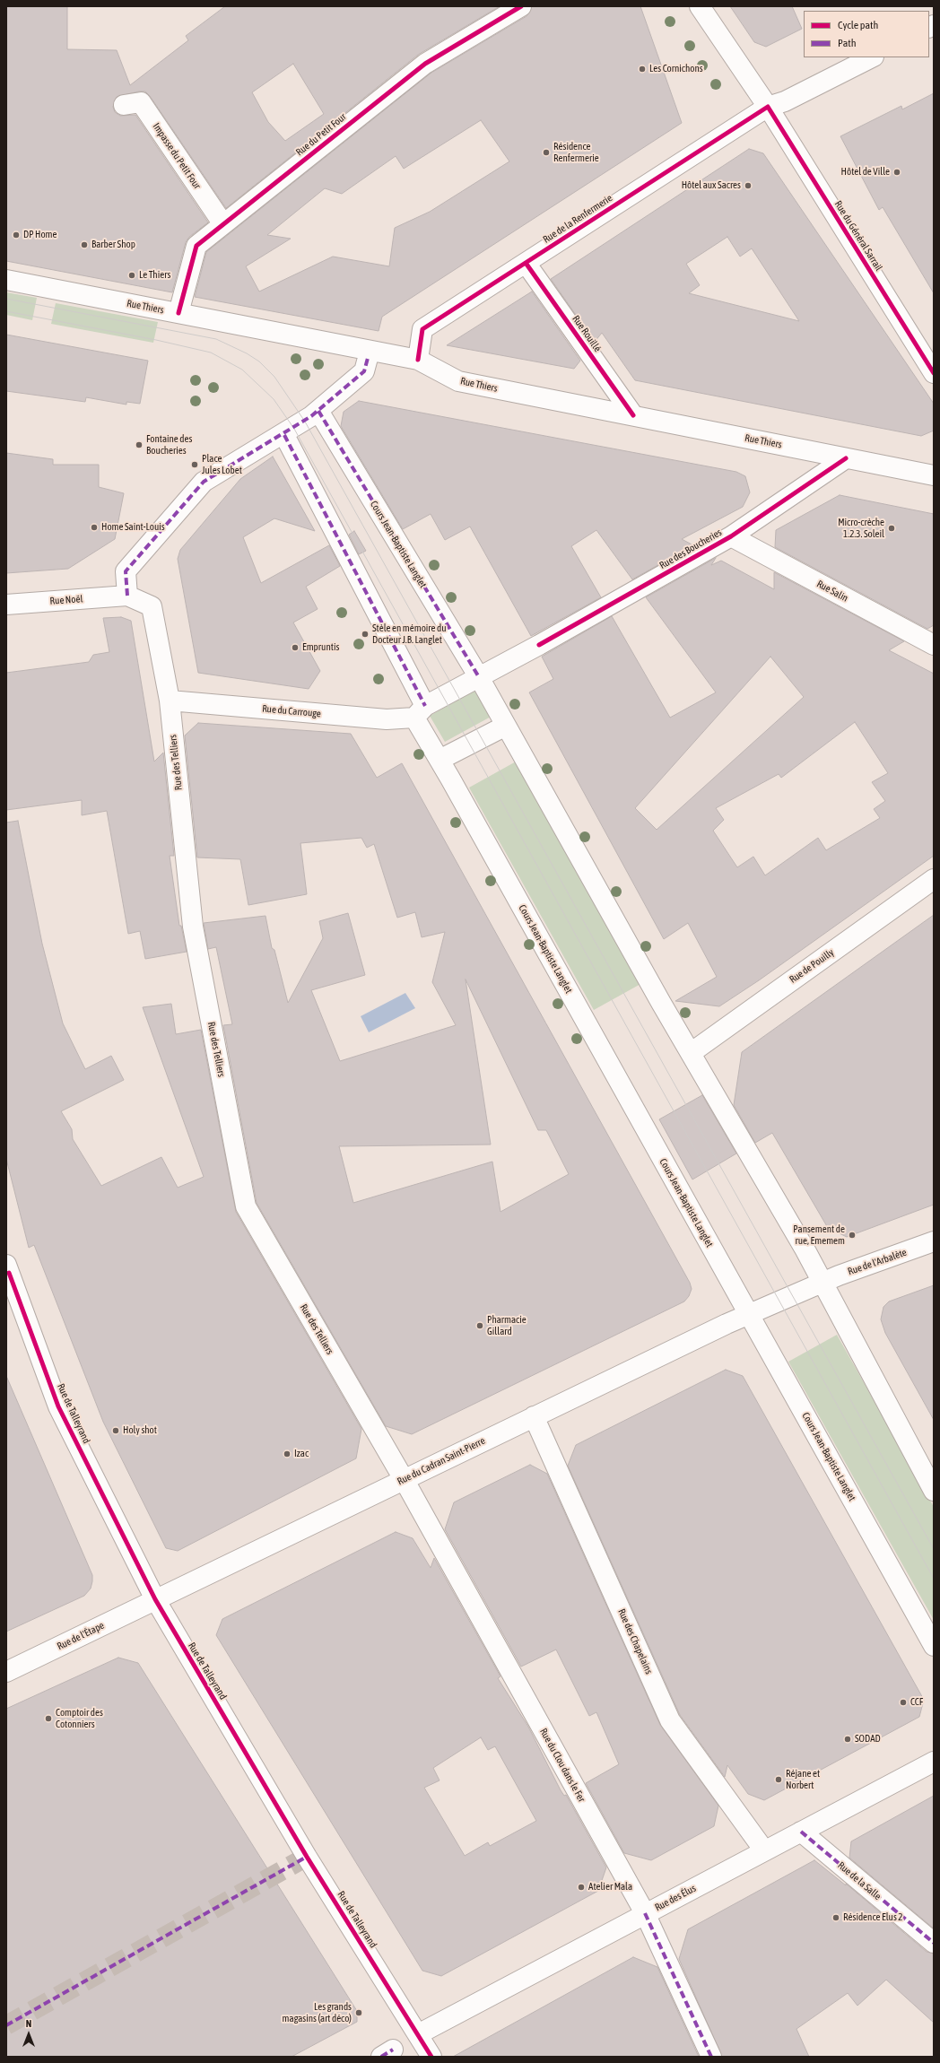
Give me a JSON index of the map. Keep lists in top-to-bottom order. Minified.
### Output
{"streets":{"street":["Rue du Petit Four","Impasse du Petit Four","Rue de la Renfermerie","Rue du Général Sarrail","Rue Thiers","Rue Rouillé","Cours Jean-Baptiste Langlet","Rue des Boucheries","Rue Salin","Rue Noël","Rue du Carrouge","Rue des Telliers","Rue de Pouilly","Rue de l'Arbalète","Rue de Talleyrand","Rue du Cadran Saint-Pierre","Rue de l'Étape","Rue des Chapelains","Rue du Clou dans le Fer","Rue de la Salle","Rue des Élus"]},"crossings":[["Rue du Petit Four","Impasse du Petit Four"],["Rue du Petit Four","Rue Thiers"],["Rue de la Renfermerie","Rue du Général Sarrail"],["Rue de la Renfermerie","Rue Thiers"],["Rue de la Renfermerie","Rue Rouillé"],["Rue Thiers","Rue Rouillé"],["Rue Thiers","Rue des Boucheries"],["Cours Jean-Baptiste Langlet","Rue des Boucheries"],["Cours Jean-Baptiste Langlet","Rue du Carrouge"],["Cours Jean-Baptiste Langlet","Rue de Pouilly"],["Cours Jean-Baptiste Langlet","Rue de l'Arbalète"],["Cours Jean-Baptiste Langlet","Rue du Cadran Saint-Pierre"],["Rue des Boucheries","Rue Salin"],["Rue Noël","Rue des Telliers"],["Rue du Carrouge","Rue des Telliers"],["Rue des Telliers","Rue du Cadran Saint-Pierre"],["Rue des Telliers","Rue du Clou dans le Fer"],["Rue de l'Arbalète","Rue du Cadran Saint-Pierre"],["Rue de Talleyrand","Rue du Cadran Saint-Pierre"],["Rue de Talleyrand","Rue de l'Étape"],["Rue de Talleyrand","Rue des Élus"],["Rue du Cadran Saint-Pierre","Rue de l'Étape"],["Rue du Cadran Saint-Pierre","Rue des Chapelains"],["Rue du Cadran Saint-Pierre","Rue du Clou dans le Fer"],["Rue des Chapelains","Rue des Élus"],["Rue du Clou dans le Fer","Rue des Élus"],["Rue de la Salle","Rue des Élus"]],"places":["Les Cornichons","Résidence Renfermerie","Hôtel de Ville","Hôtel aux Sacres","DP Home","Barber Shop","Le Thiers","Fontaine des Boucheries","Place Jules Lobet","Home Saint-Louis","Micro-crèche 1.2.3. Soleil","Stèle en mémoire du Docteur J.B. Langlet","Empruntis","Pansement de rue, Ememem","Pharmacie Gillard","Holy shot","Izac","CCF","Comptoir des Cotonniers","SODAD","Réjane et Norbert","Atelier Mala","Résidence Elus 2","Les grands magasins (art déco)"],"legend":["Cycle path","Path"],"north":"top"}
